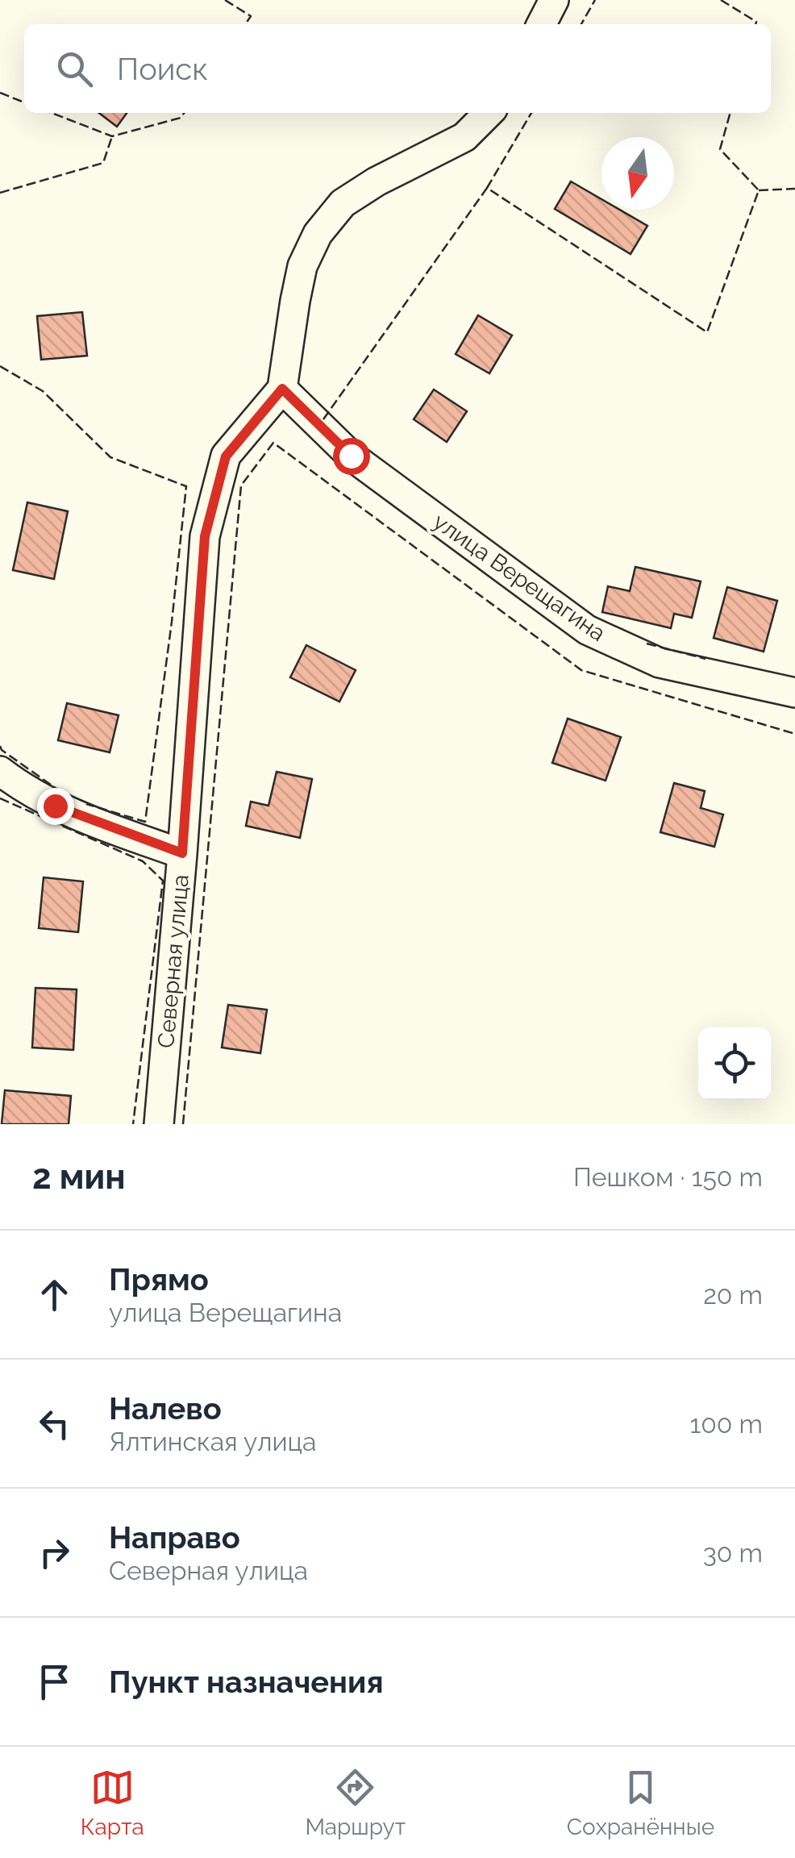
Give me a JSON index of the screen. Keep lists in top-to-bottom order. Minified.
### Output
{"streets":{"street":["улица Верещагина","Северная улица"]},"north":"bottom","page":{"search":"Поиск","heading":["2 мин","Пешком · 150 m"],"list":[["Прямо","улица Верещагина","20 m"],["Налево","Ялтинская улица","100 m"],["Направо","Северная улица","30 m"],"Пункт назначения"],"nav":["Карта","Маршрут","Сохранённые"]}}
